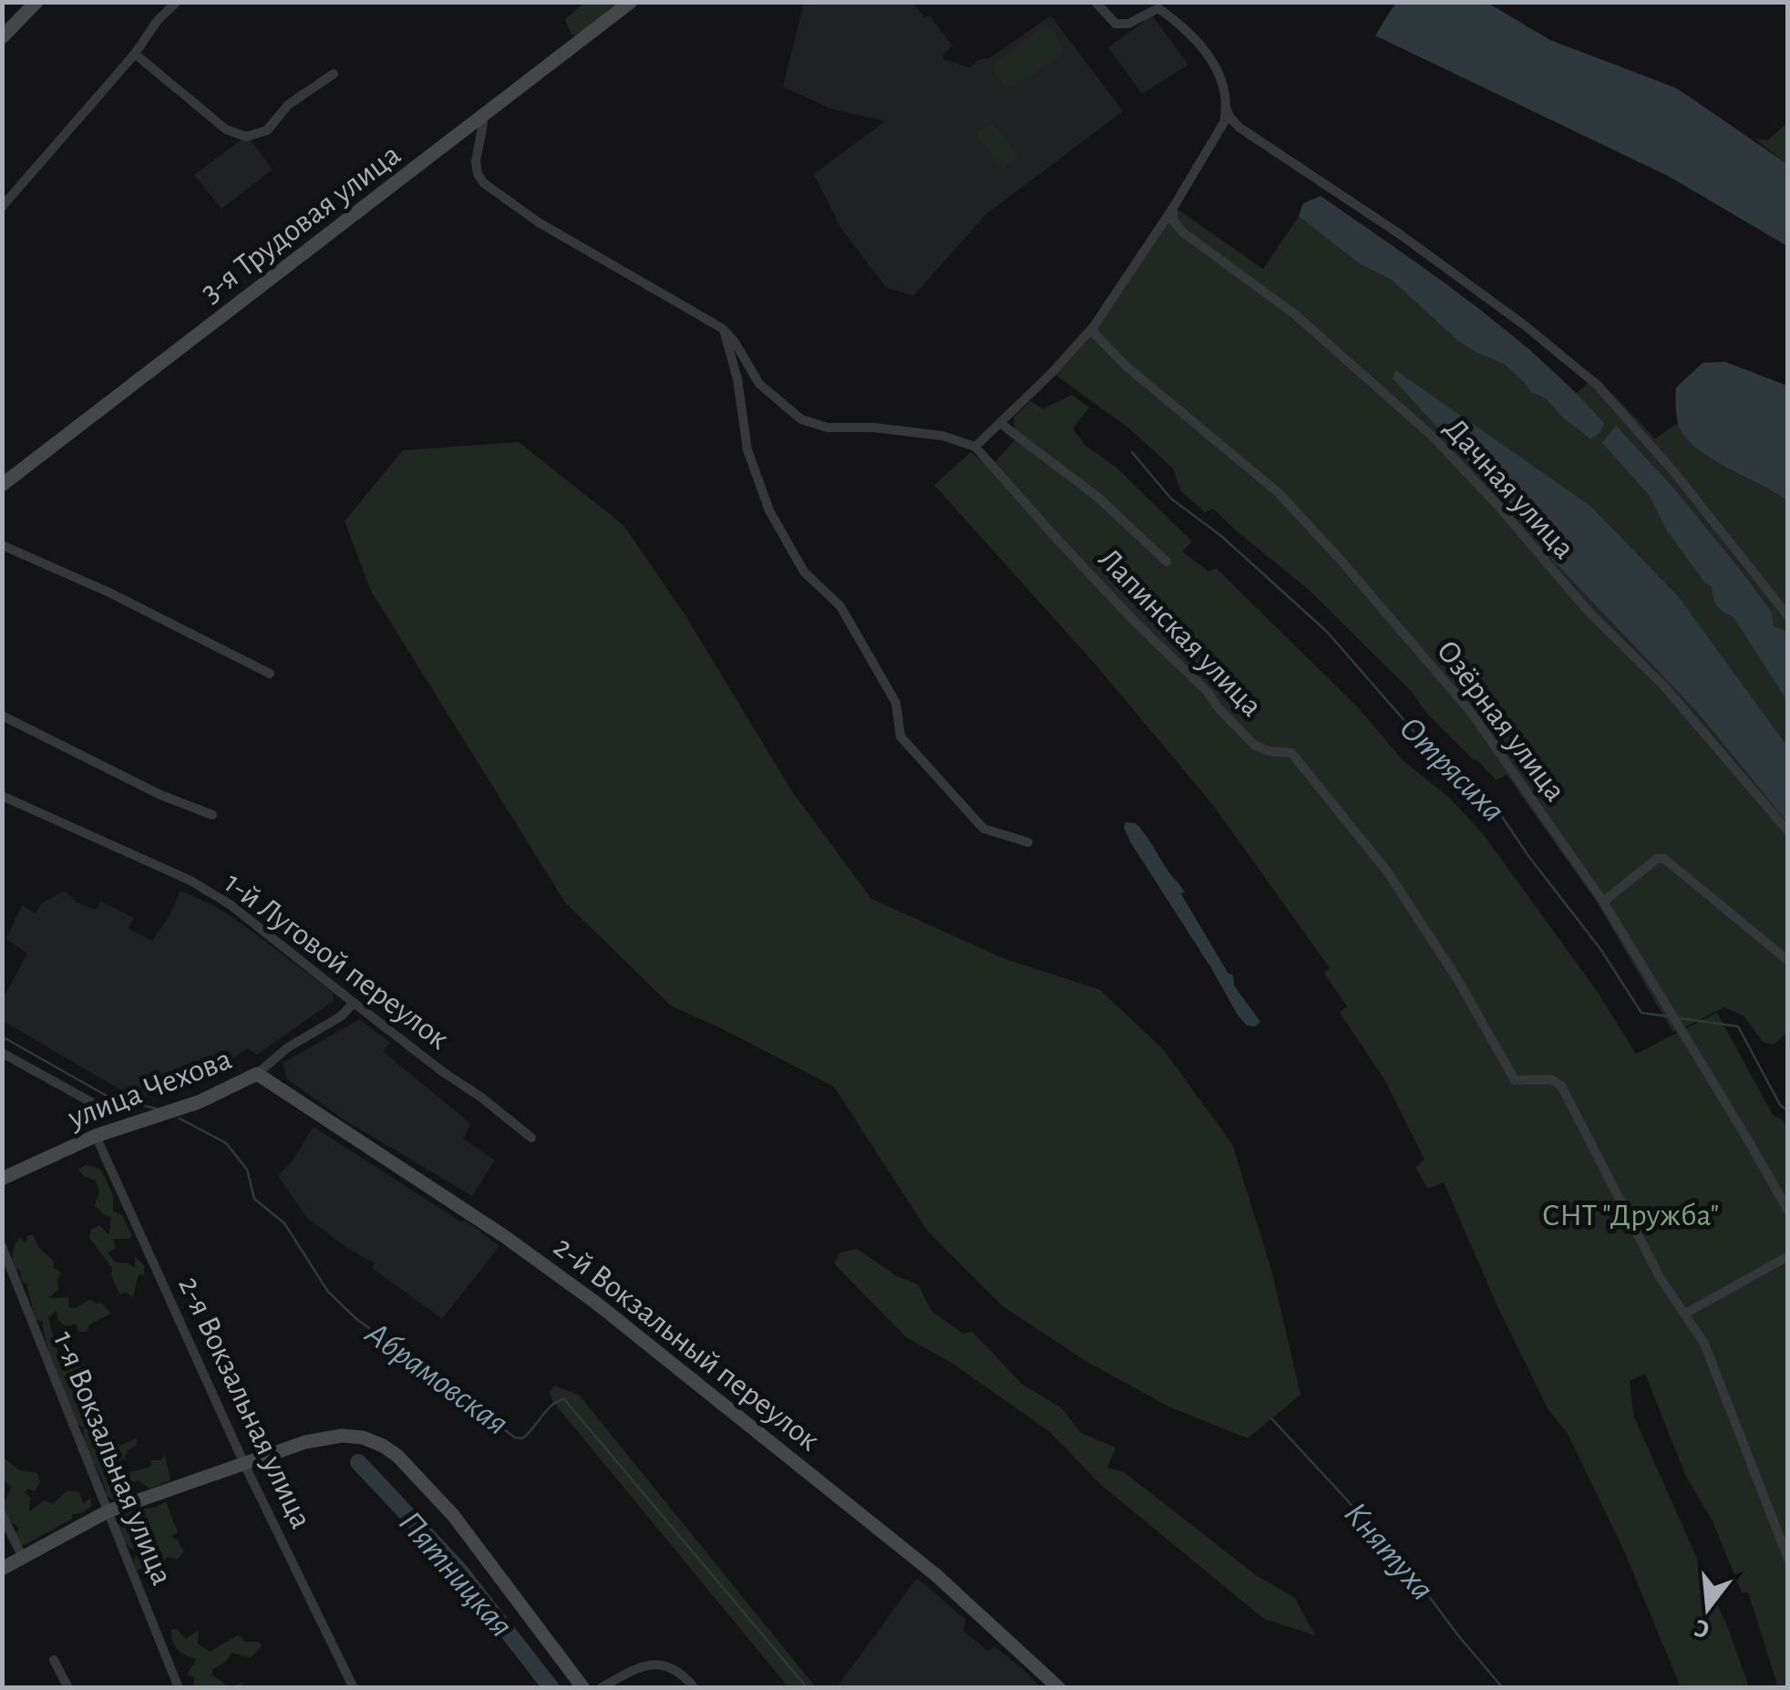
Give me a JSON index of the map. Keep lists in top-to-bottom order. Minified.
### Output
{"streets":{"street":["3-я Трудовая улица","Дачная улица","Лапинская улица","Озёрная улица","1-й Луговой переулок","улица Чехова","2-й Вокзальный переулок","2-я Вокзальная улица","1-я Вокзальная улица"]},"crossings":[["1-й Луговой переулок","улица Чехова"],["улица Чехова","2-й Вокзальный переулок"],["улица Чехова","2-я Вокзальная улица"]],"water":["Отрясиха","Абрамовская","Княтуха","Пятницкая"],"parks":["СНТ \"Дружба\""],"north":"bottom"}
